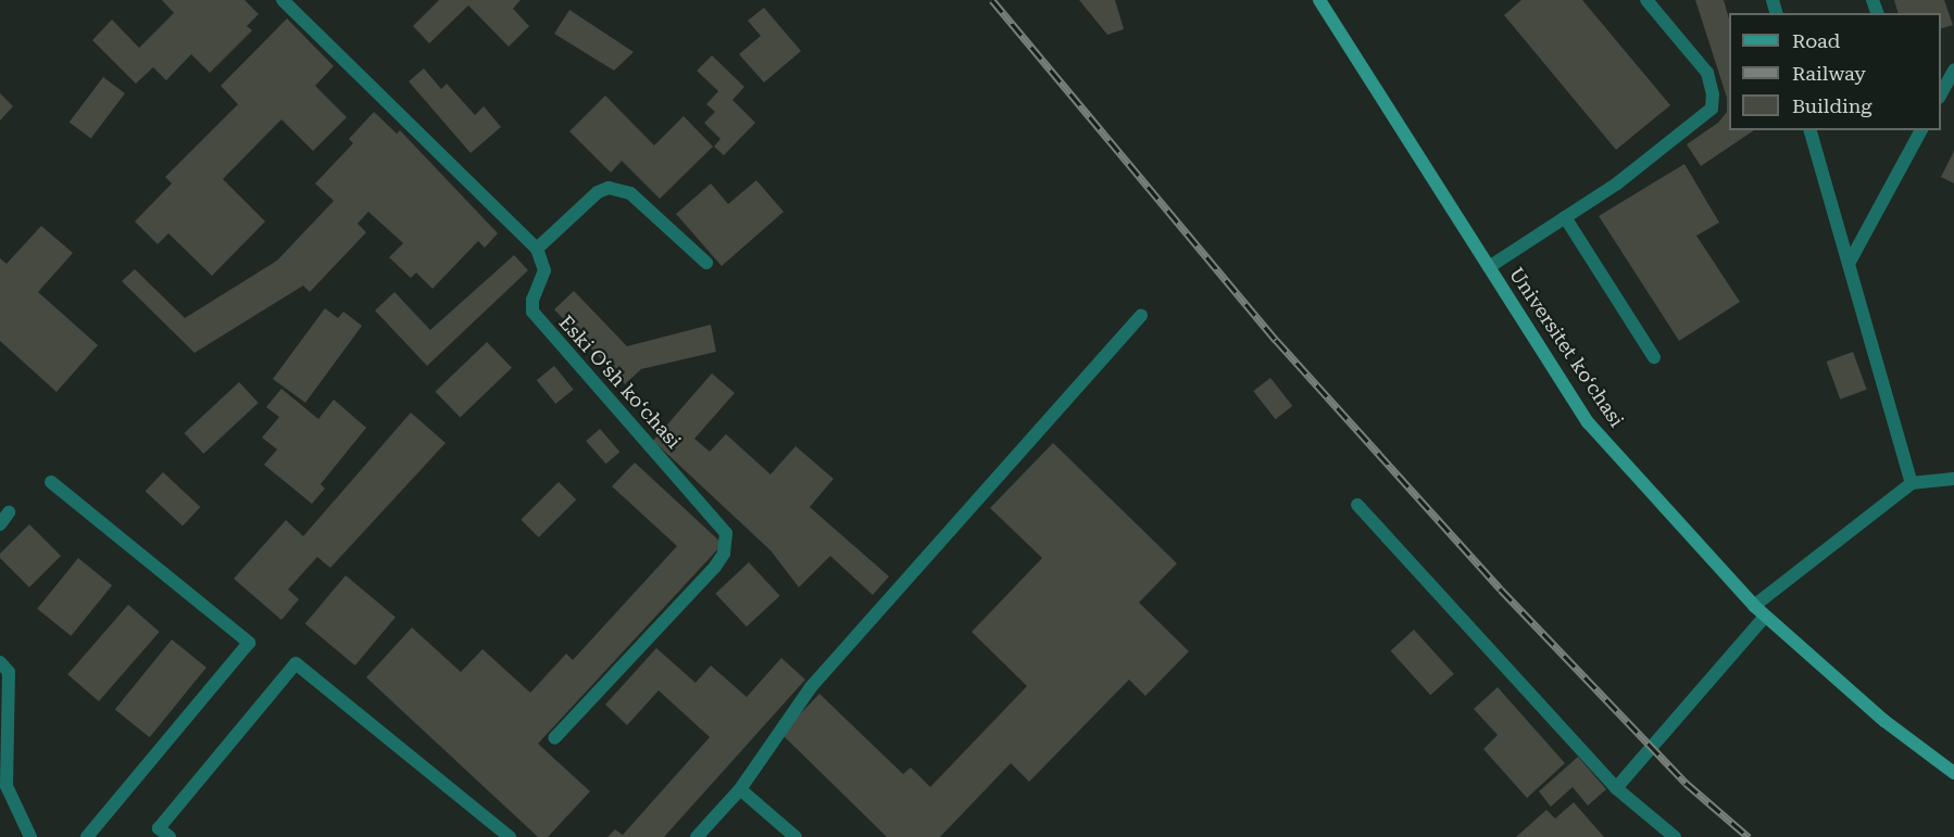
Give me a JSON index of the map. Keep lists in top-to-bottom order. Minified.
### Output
{"streets":{"main road":["Universitet kо‘chasi"],"street":["Eski Oʻsh koʻchasi"]},"legend":["Road","Railway","Building"]}
